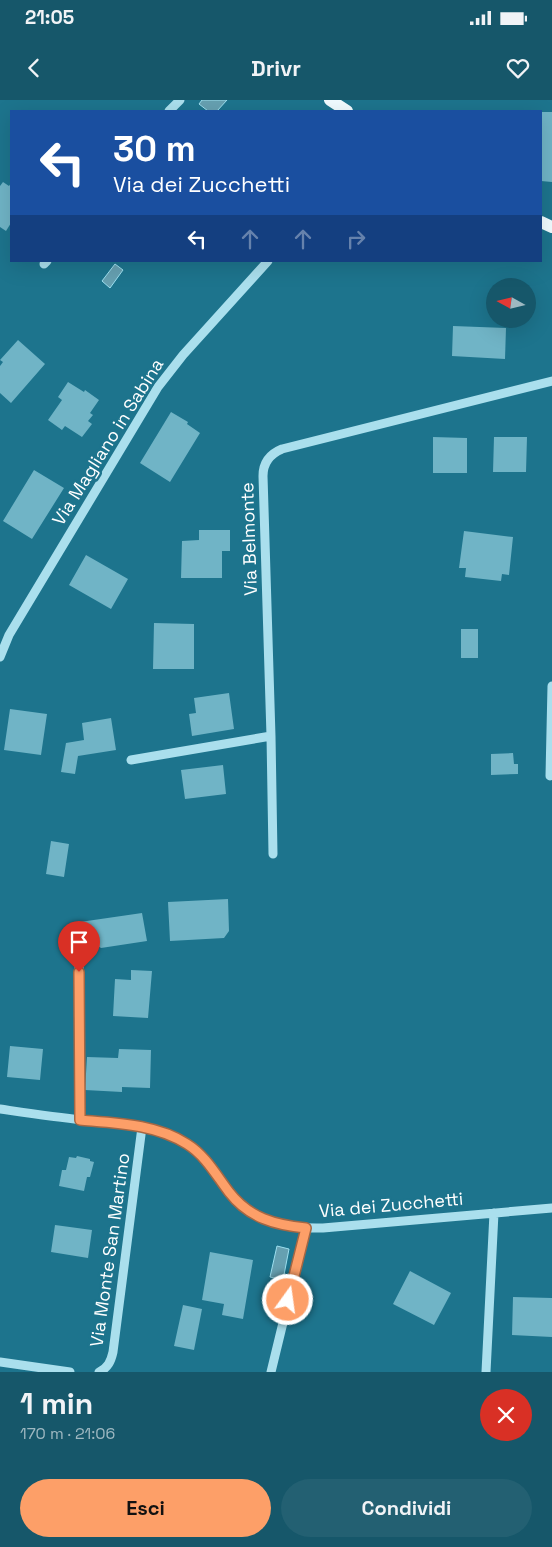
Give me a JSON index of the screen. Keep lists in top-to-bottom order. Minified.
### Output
{"streets":{"street":["Via Magliano in Sabina","Via Belmonte","Via dei Zucchetti","Via Monte San Martino"]},"crossings":[["Via dei Zucchetti","Via Monte San Martino"]],"north":"left","page":{"status":"21:05","header":"Drivr","turn":["30 m","Via dei Zucchetti"],"heading":["1 min","170 m · 21:06"],"buttons":["Esci","Condividi"]}}
